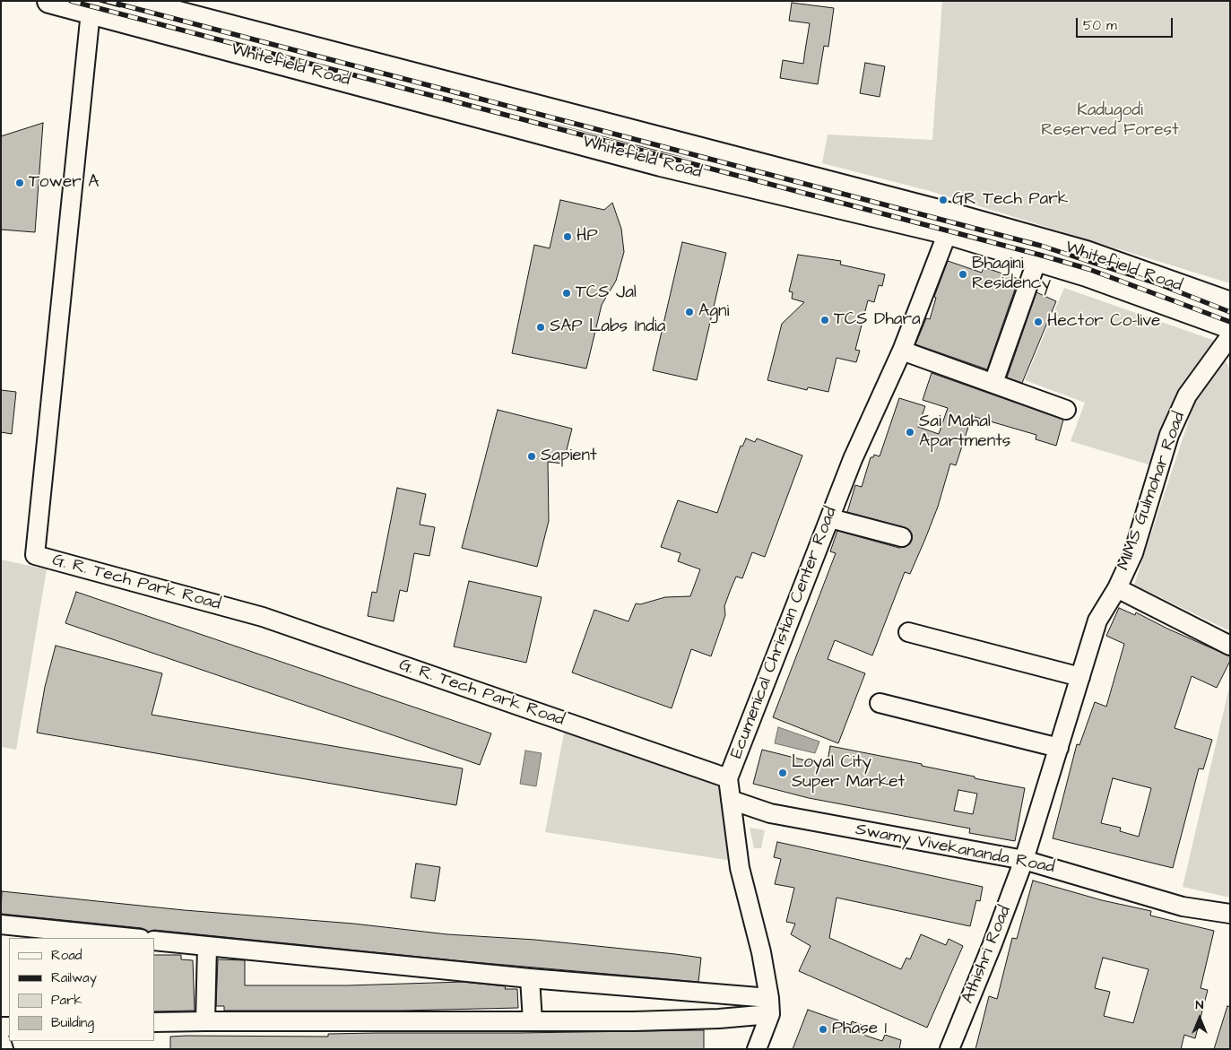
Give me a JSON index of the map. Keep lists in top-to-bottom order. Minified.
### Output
{"streets":{"main road":["Whitefield Road"],"street":["MIMS Gulmohar Road","G. R. Tech Park Road","Ecumenical Christian Center Road","Swamy Vivekananda Road","Athishri Road"]},"crossings":[["Whitefield Road","G. R. Tech Park Road"],["Whitefield Road","Ecumenical Christian Center Road"],["MIMS Gulmohar Road","Swamy Vivekananda Road"],["MIMS Gulmohar Road","Athishri Road"],["G. R. Tech Park Road","Ecumenical Christian Center Road"],["Ecumenical Christian Center Road","Swamy Vivekananda Road"],["Swamy Vivekananda Road","Athishri Road"]],"parks":["Kadugodi Reserved Forest"],"places":["Tower A","GR Tech Park","HP","Bhagini Residency","TCS Jal","Agni","TCS Dhara","Hector Co-live","SAP Labs India","Sai Mahal Apartments","Sapient","Loyal City Super Market","Phase 1"],"legend":["Road","Railway","Park","Building"],"scale_bar":"50 m","north":"top"}
